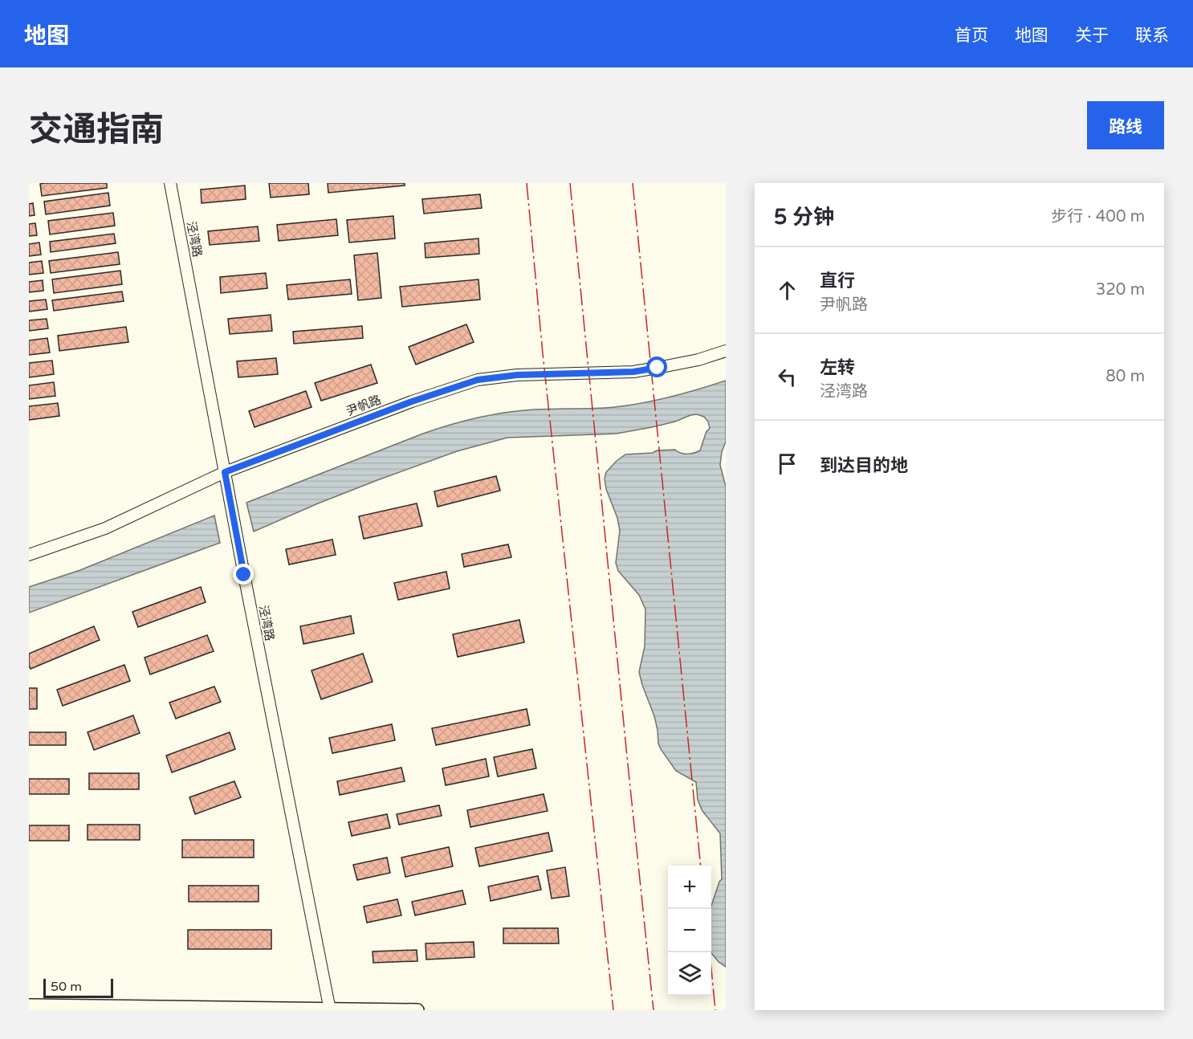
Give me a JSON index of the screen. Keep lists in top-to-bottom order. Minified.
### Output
{"streets":{"street":["泾湾路","尹帆路"]},"crossings":[["泾湾路","尹帆路"]],"scale_bar":"50 m","page":{"header":"地图","nav":["首页","地图","关于","联系"],"title":"交通指南","buttons":"路线","heading":["5 分钟","步行 · 400 m"],"list":[["直行","尹帆路","320 m"],["左转","泾湾路","80 m"],"到达目的地"],"map_buttons":["+","−"],"scale":"50 m"}}
